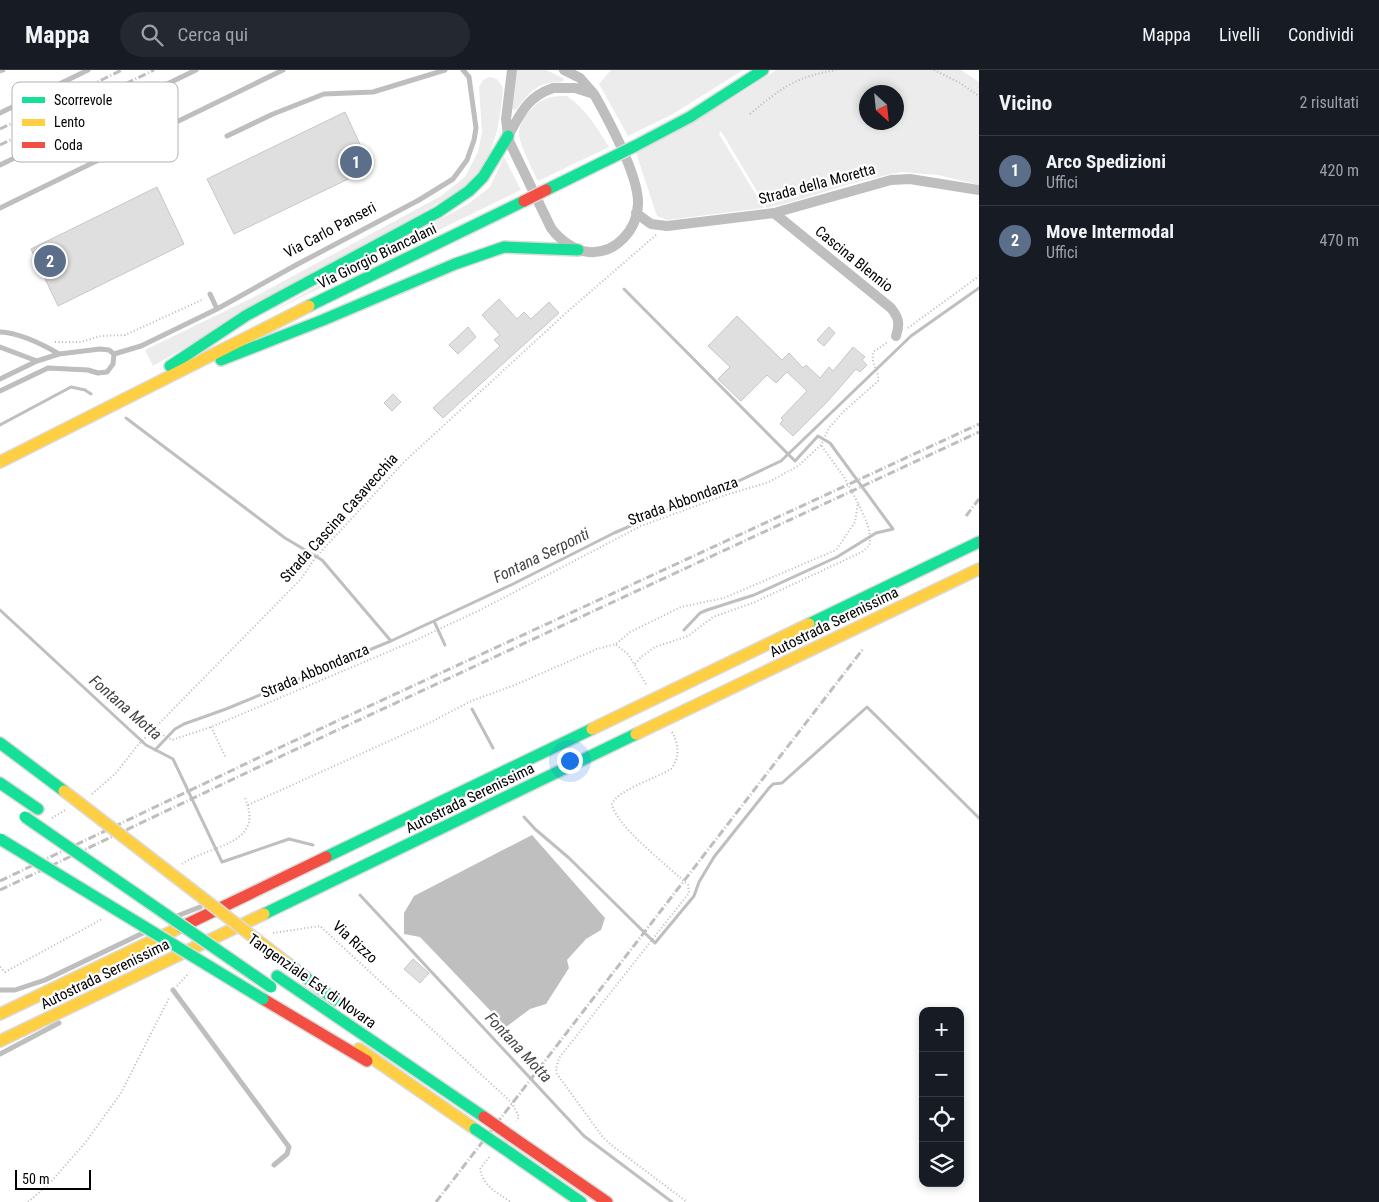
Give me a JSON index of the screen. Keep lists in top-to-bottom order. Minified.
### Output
{"streets":{"main road":["Via Giorgio Biancalani","Autostrada Serenissima","Tangenziale Est di Novara"],"street":["Strada della Moretta","Cascina Blennio"],"lane":["Via Carlo Panseri"],"path":["Strada Abbondanza","Strada Cascina Casavecchia","Via Rizzo"]},"crossings":[["Strada della Moretta","Cascina Blennio"],["Strada della Moretta","Strada Cascina Casavecchia"],["Cascina Blennio","Strada Abbondanza"],["Strada Abbondanza","Strada Cascina Casavecchia"],["Via Rizzo","Tangenziale Est di Novara"]],"water":["Fontana Serponti","Fontana Motta"],"legend":["Scorrevole","Lento","Coda"],"scale_bar":"50 m","north":"bottom right","page":{"header":"Mappa","search":"Cerca qui","nav":["Mappa","Livelli","Condividi"],"heading":["Vicino","2 risultati"],"list":[{"mark":"1","name":"Arco Spedizioni","note":"Uffici","value":"420 m"},{"mark":"2","name":"Move Intermodal","note":"Uffici","value":"470 m"}],"pins":["1","2"],"map_buttons":["+","−"],"scale":"50 m"}}
